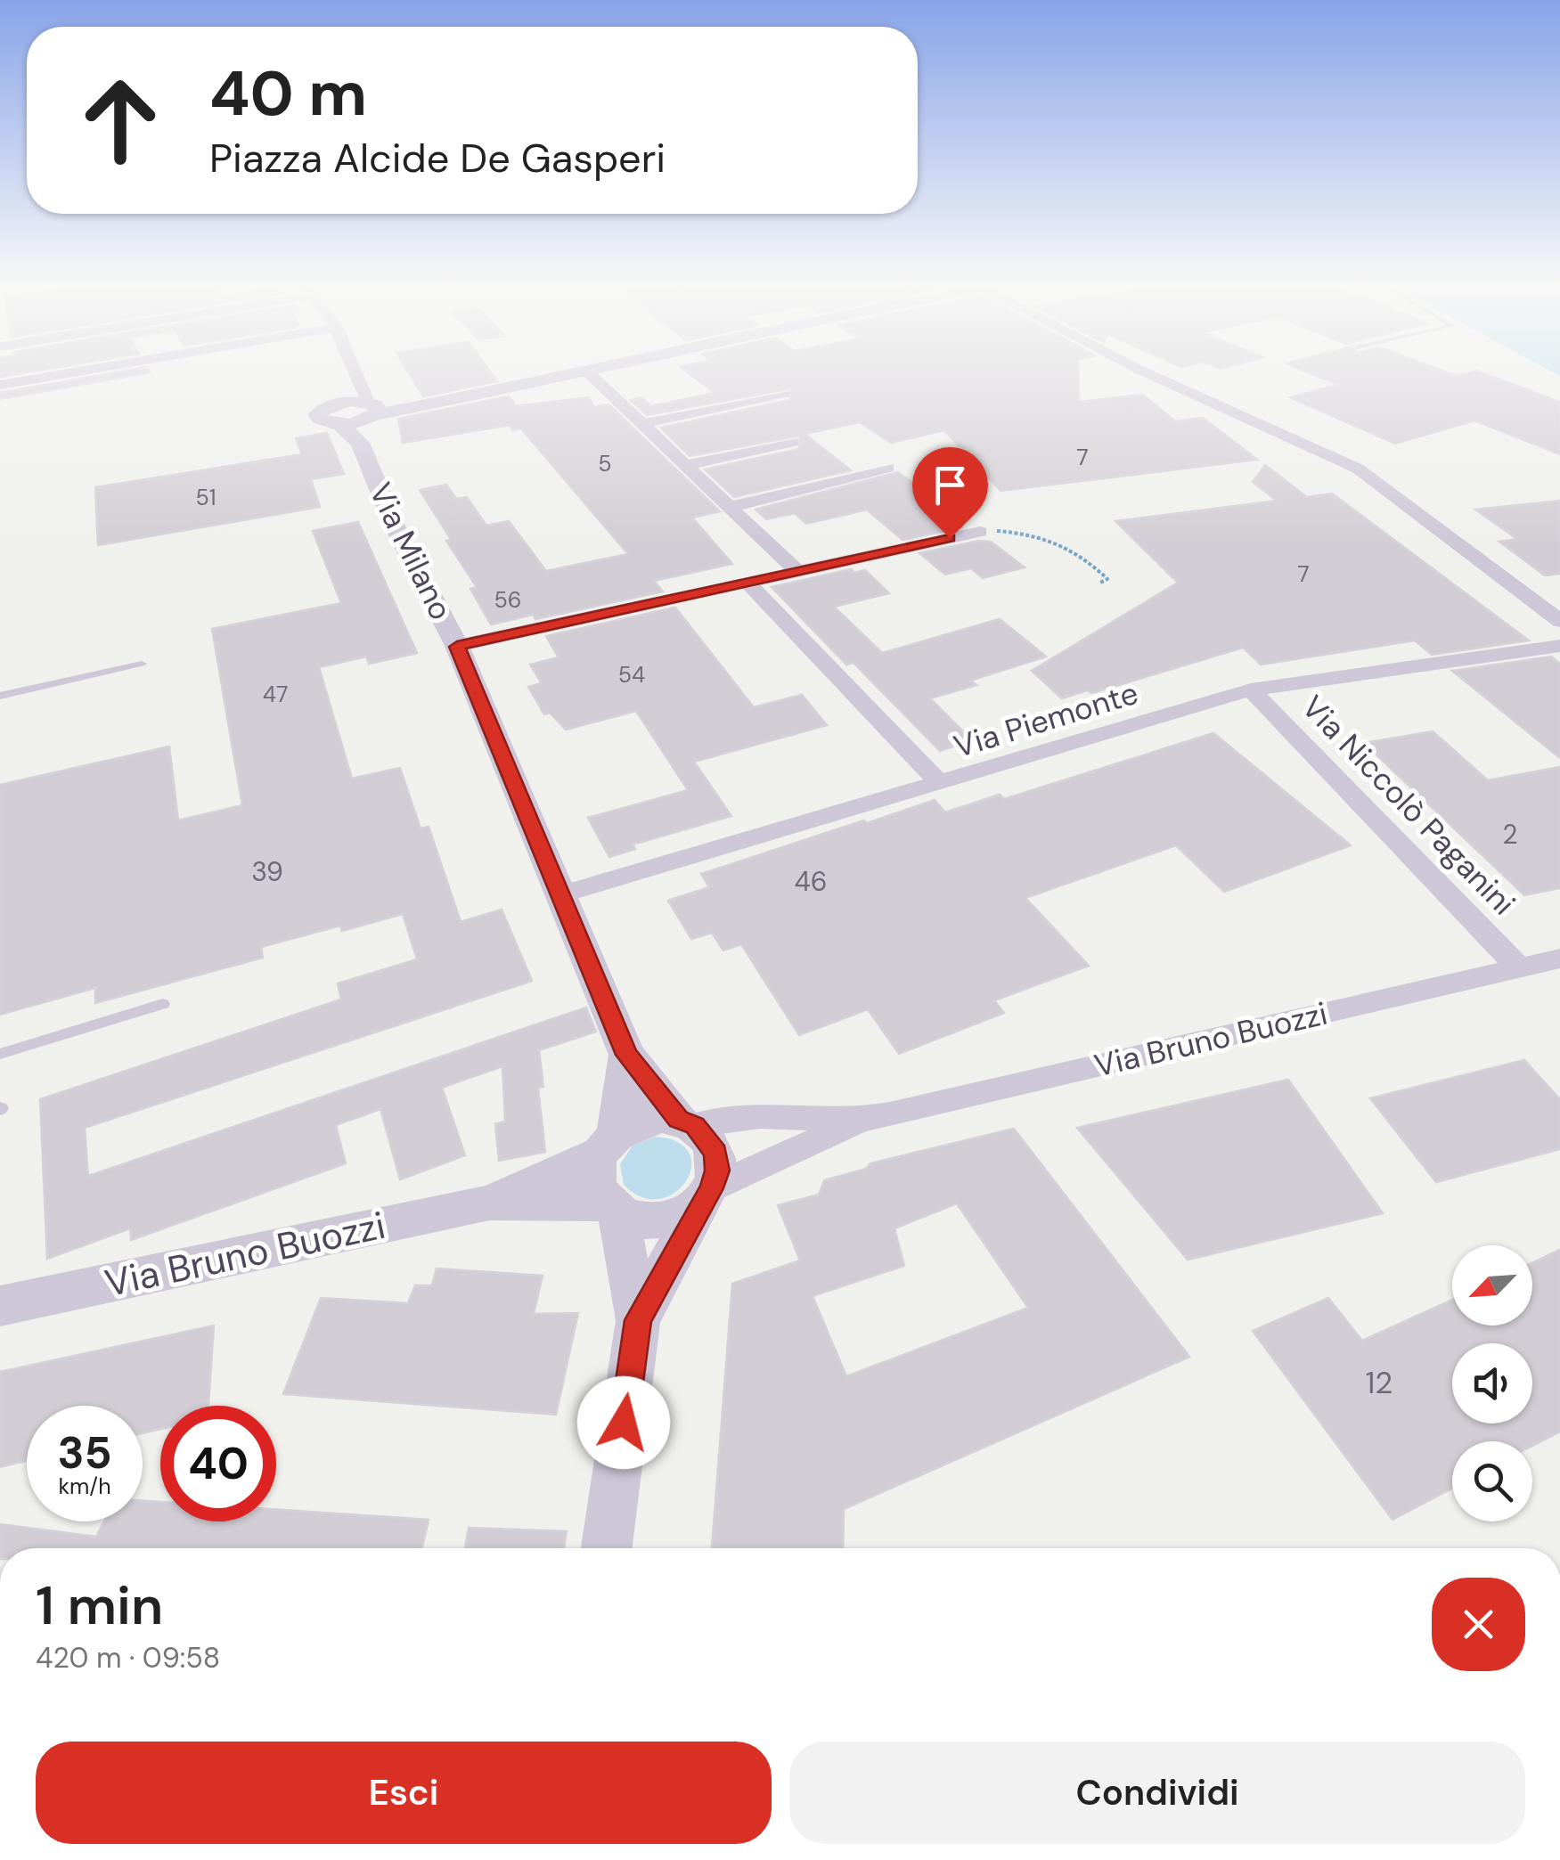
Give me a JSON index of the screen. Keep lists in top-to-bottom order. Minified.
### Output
{"streets":{"street":["Via Milano","Via Piemonte","Via Niccolò Paganini","Via Bruno Buozzi"]},"crossings":[["Via Milano","Via Piemonte"],["Via Milano","Via Bruno Buozzi"],["Via Piemonte","Via Niccolò Paganini"],["Via Niccolò Paganini","Via Bruno Buozzi"]],"house_numbers":["7","5","51","7","56","54","47","2","39","46","12"],"north":"bottom left","page":{"turn":["40 m","Piazza Alcide De Gasperi"],"speed":"35 km/h","limit":"40","heading":["1 min","420 m · 09:58"],"buttons":["Esci","Condividi"]}}
